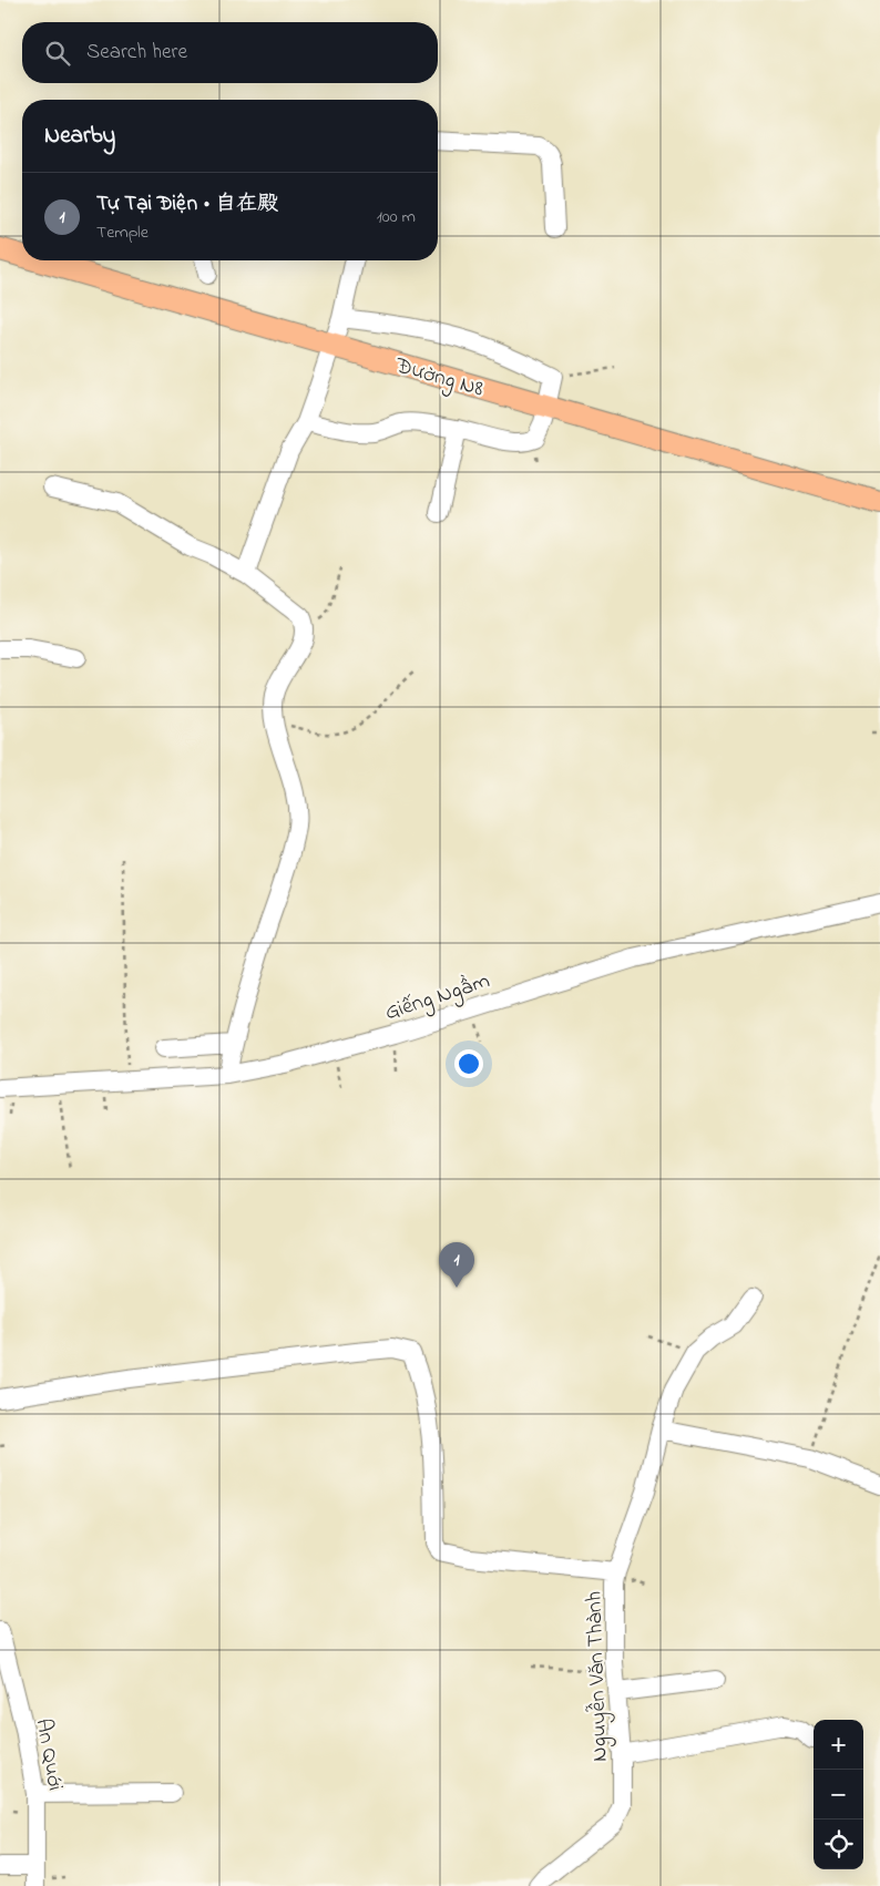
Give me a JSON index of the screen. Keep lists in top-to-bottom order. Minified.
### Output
{"streets":{"main road":["Đường N8"],"street":["Giếng Ngầm","Nguyễn Văn Thành","An Quới"]},"page":{"search":"Search here","heading":"Nearby","list":[{"mark":"1","name":"Tự Tại Điện • 自在殿","note":"Temple","value":"100 m"}],"pins":"1","map_buttons":["+","−"]}}
